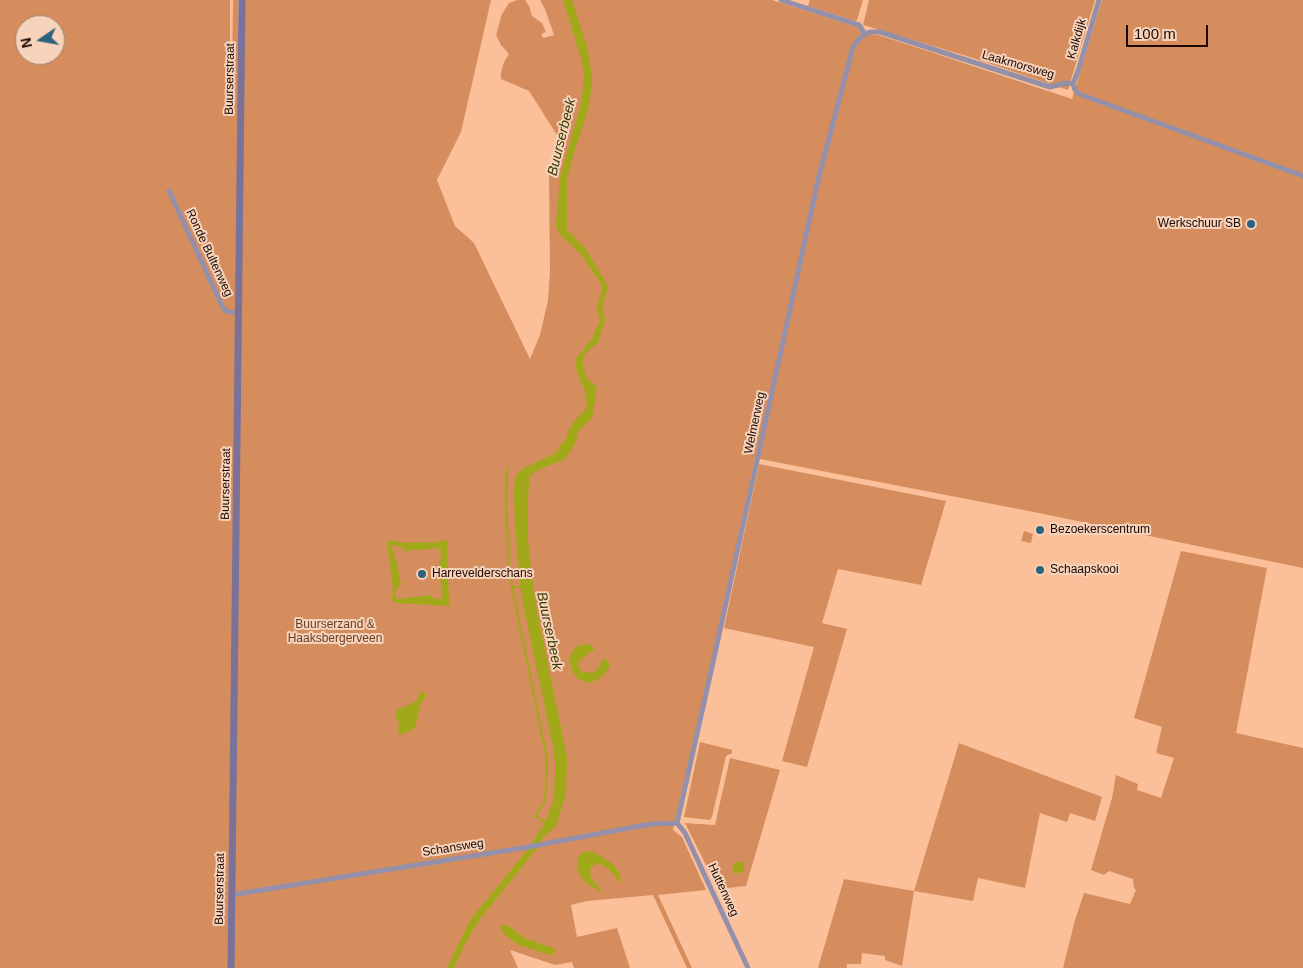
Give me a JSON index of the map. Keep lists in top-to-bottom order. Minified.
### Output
{"streets":{"main road":["Buurserstraat"],"street":["Kalkdijk","Laakmorsweg","Ronde Bultenweg","Welmerweg","Schansweg","Huttenweg"]},"crossings":[["Kalkdijk","Laakmorsweg"],["Laakmorsweg","Welmerweg"],["Buurserstraat","Ronde Bultenweg"],["Buurserstraat","Schansweg"],["Welmerweg","Schansweg"],["Welmerweg","Huttenweg"],["Schansweg","Huttenweg"]],"water":["Buurserbeek"],"parks":["Buurserzand & Haaksbergerveen"],"places":["Werkschuur SB","Bezoekerscentrum","Schaapskooi","Harrevelderschans"],"scale_bar":"100 m","north":"left"}
